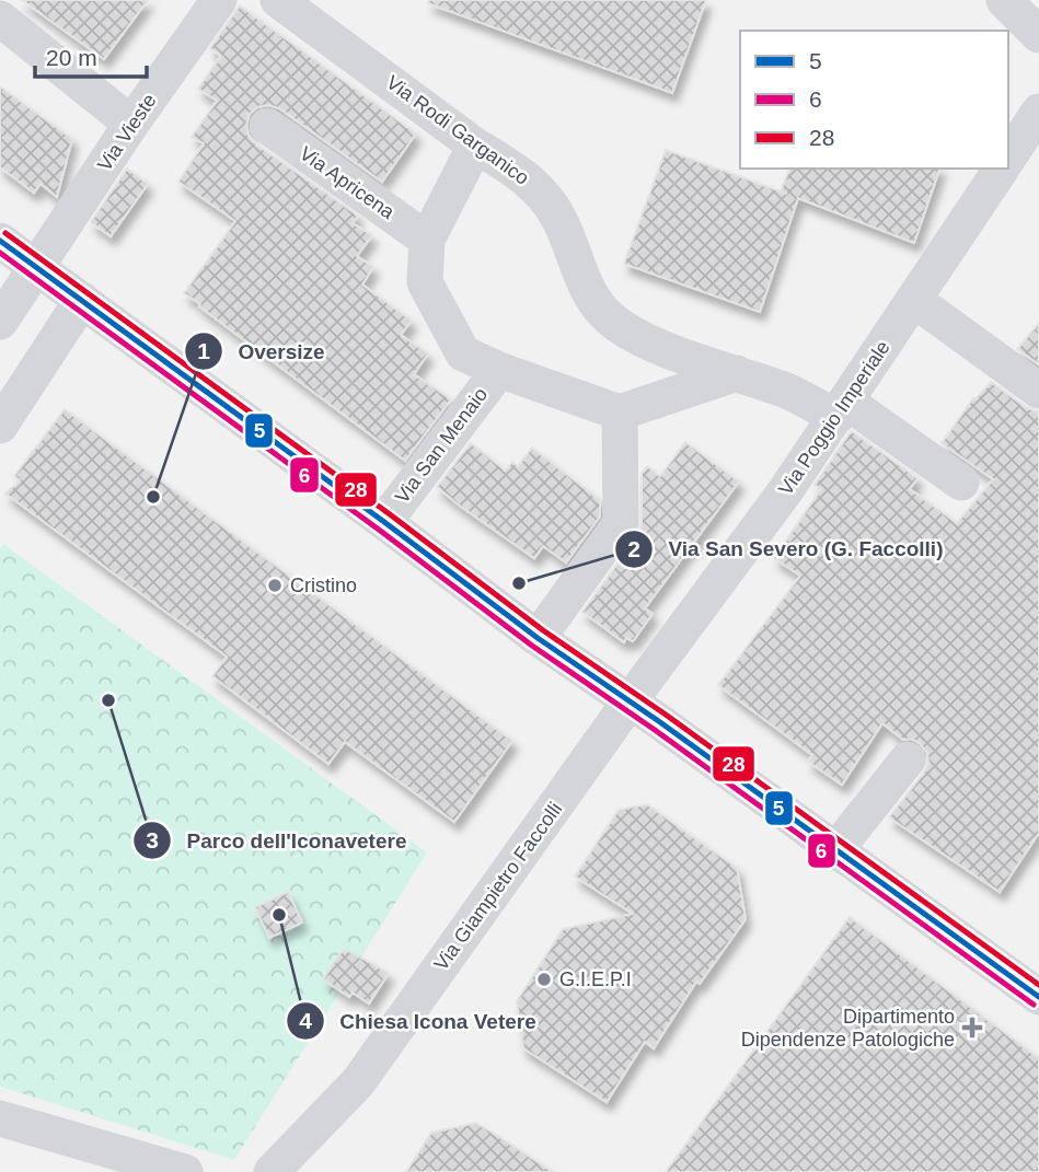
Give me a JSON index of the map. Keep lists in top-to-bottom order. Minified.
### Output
{"streets":{"street":["Via Rodi Garganico","Via Vieste","Via Apricena","Via Poggio Imperiale","Via San Menaio","Via Giampietro Faccolli"]},"crossings":[["Via Rodi Garganico","Via Poggio Imperiale"],["Via Poggio Imperiale","Via Giampietro Faccolli"]],"places":{"other":["Oversize","Via San Severo (G. Faccolli)","Cristino","Parco dell'Iconavetere","Chiesa Icona Vetere","G.I.E.P.I"],"health":["Dipartimento Dipendenze Patologiche"]},"lines":["transit line 28","transit line 5","transit line 6"],"legend":["5","6","28"],"scale_bar":"20 m"}
